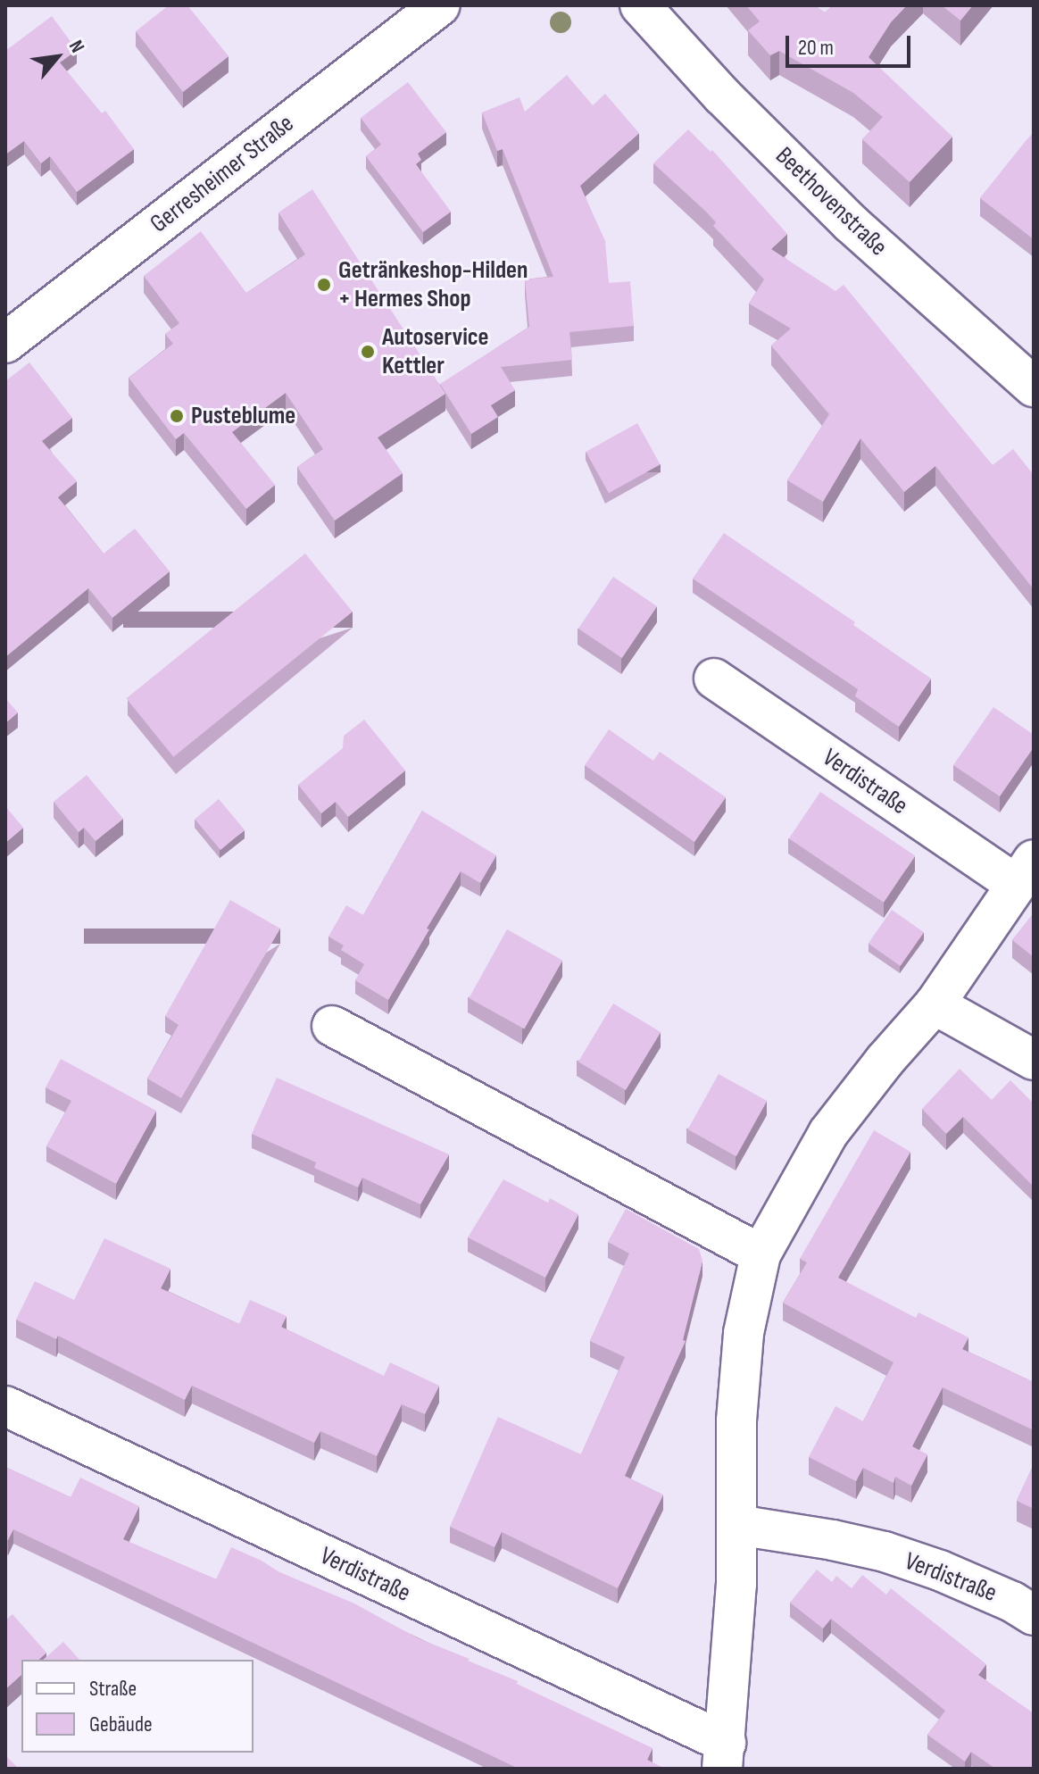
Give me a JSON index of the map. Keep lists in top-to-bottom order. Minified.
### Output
{"streets":{"street":["Gerresheimer Straße","Beethovenstraße","Verdistraße"]},"places":["Getränkeshop-Hilden + Hermes Shop","Autoservice Kettler","Pusteblume"],"legend":["Straße","Gebäude"],"scale_bar":"20 m","north":"top right"}
